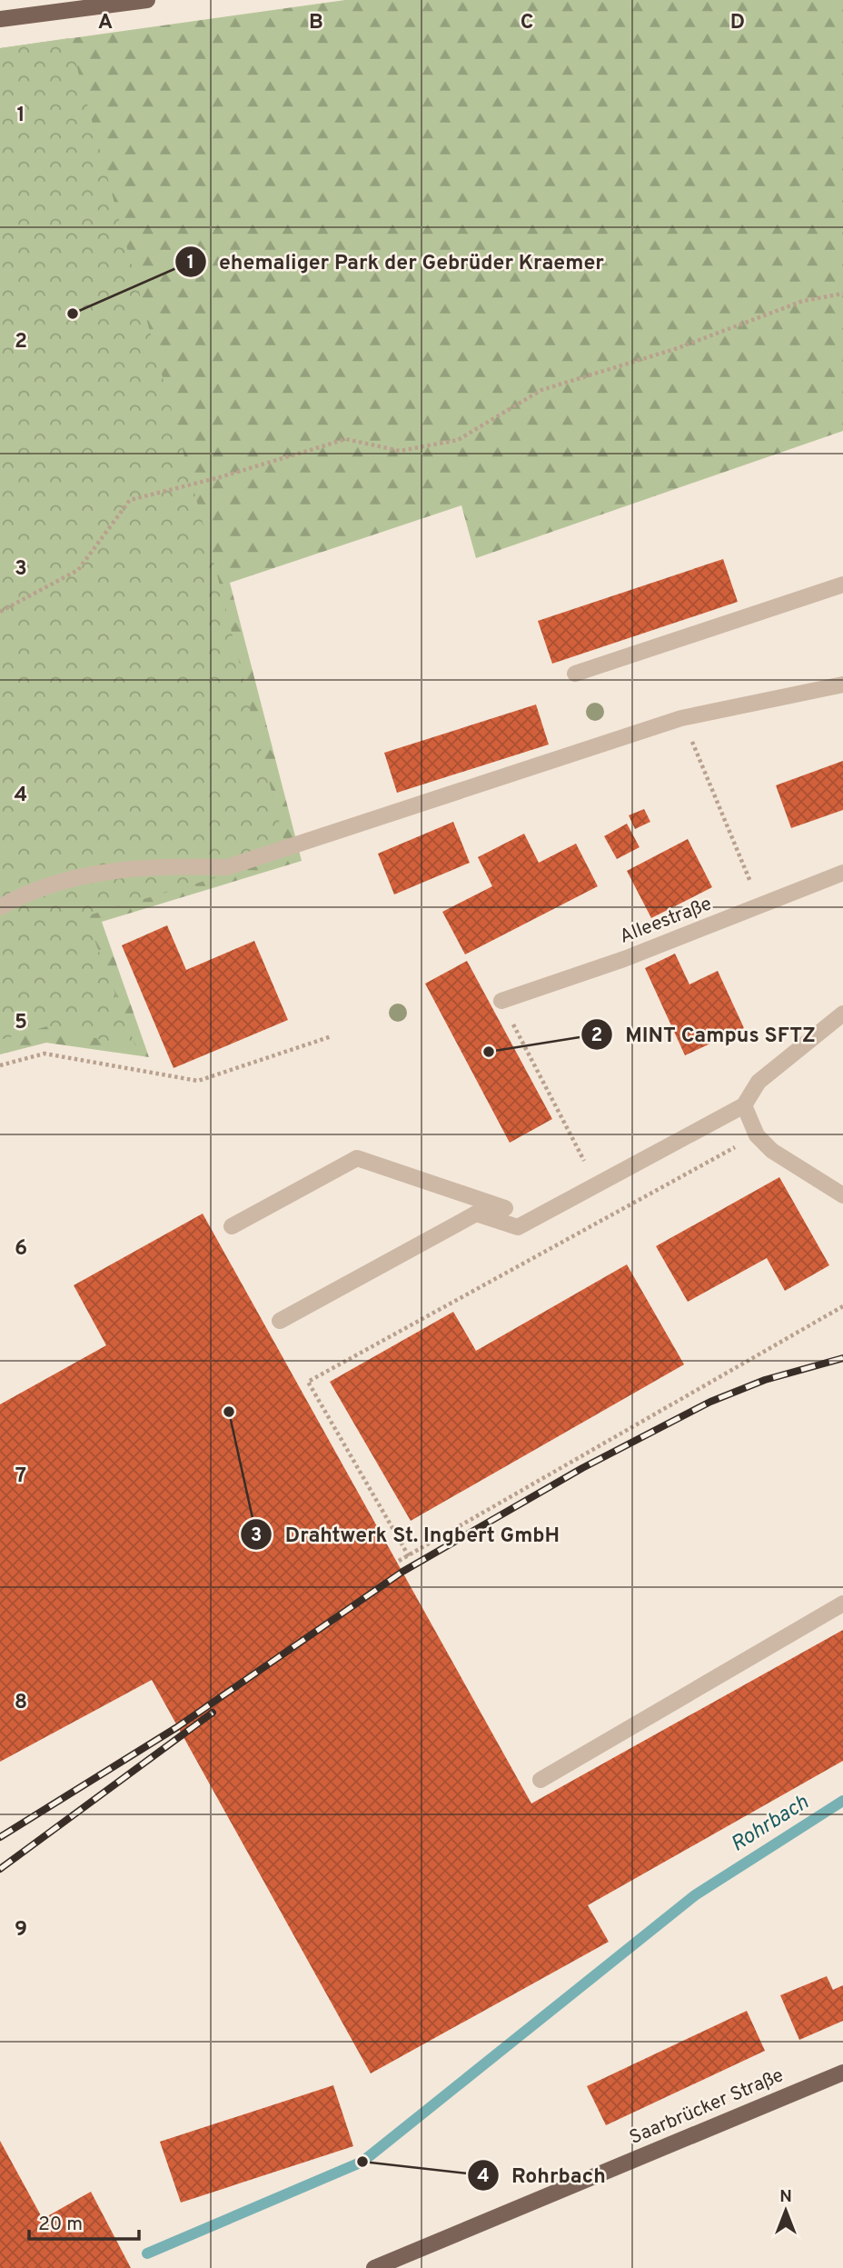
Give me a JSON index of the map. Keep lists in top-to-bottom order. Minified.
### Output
{"streets":{"main road":["Saarbrücker Straße"],"lane":["Alleestraße"]},"water":["Rohrbach"],"places":["ehemaliger Park der Gebrüder Kraemer","MINT Campus SFTZ","Drahtwerk St. Ingbert GmbH","Rohrbach"],"scale_bar":"20 m","north":"top","grid":{"columns":["A","B","C","D"],"rows":["1","2","3","4","5","6","7","8","9"]}}
